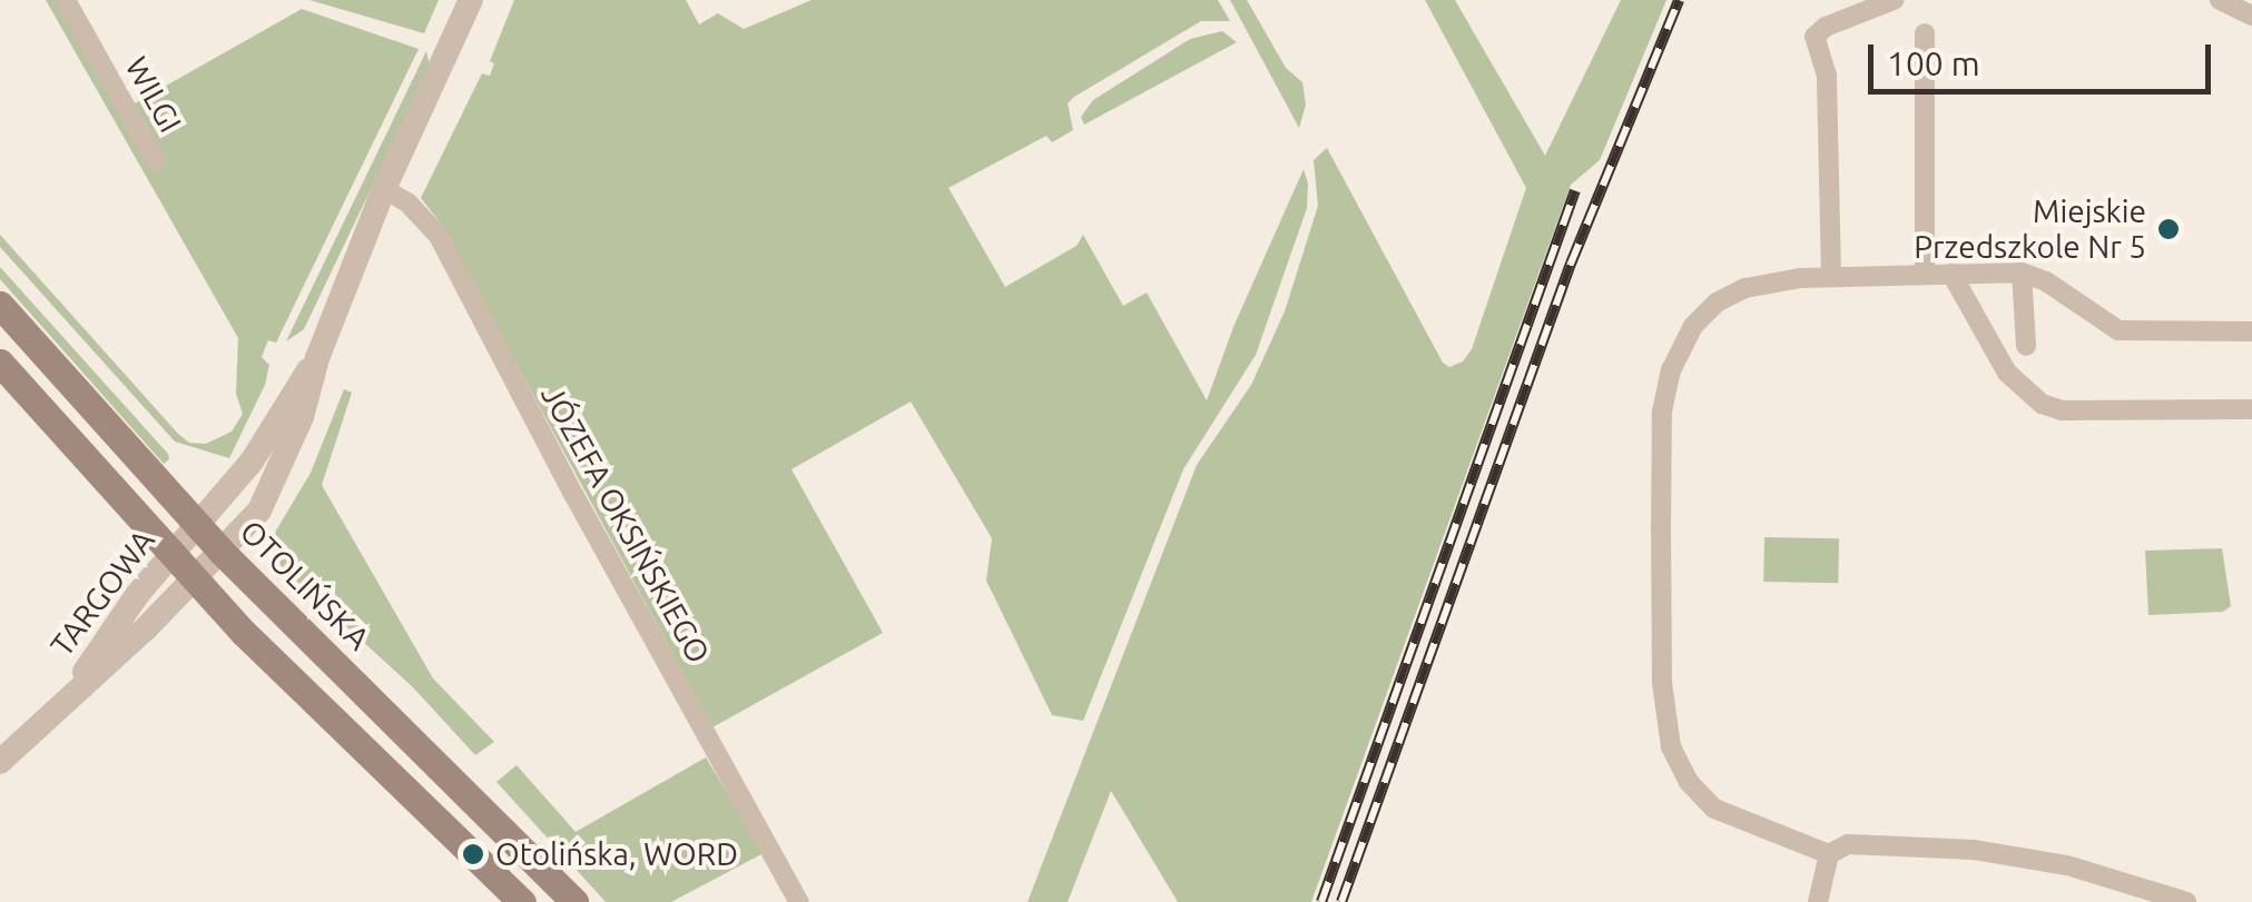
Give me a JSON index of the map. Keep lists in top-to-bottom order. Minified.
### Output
{"streets":{"main road":["OTOLIŃSKA"],"street":["WILGI","JÓZEFA OKSIŃSKIEGO","TARGOWA"]},"crossings":[["OTOLIŃSKA","TARGOWA"]],"places":["Miejskie Przedszkole Nr 5","Otolińska, WORD"],"scale_bar":"100 m"}
